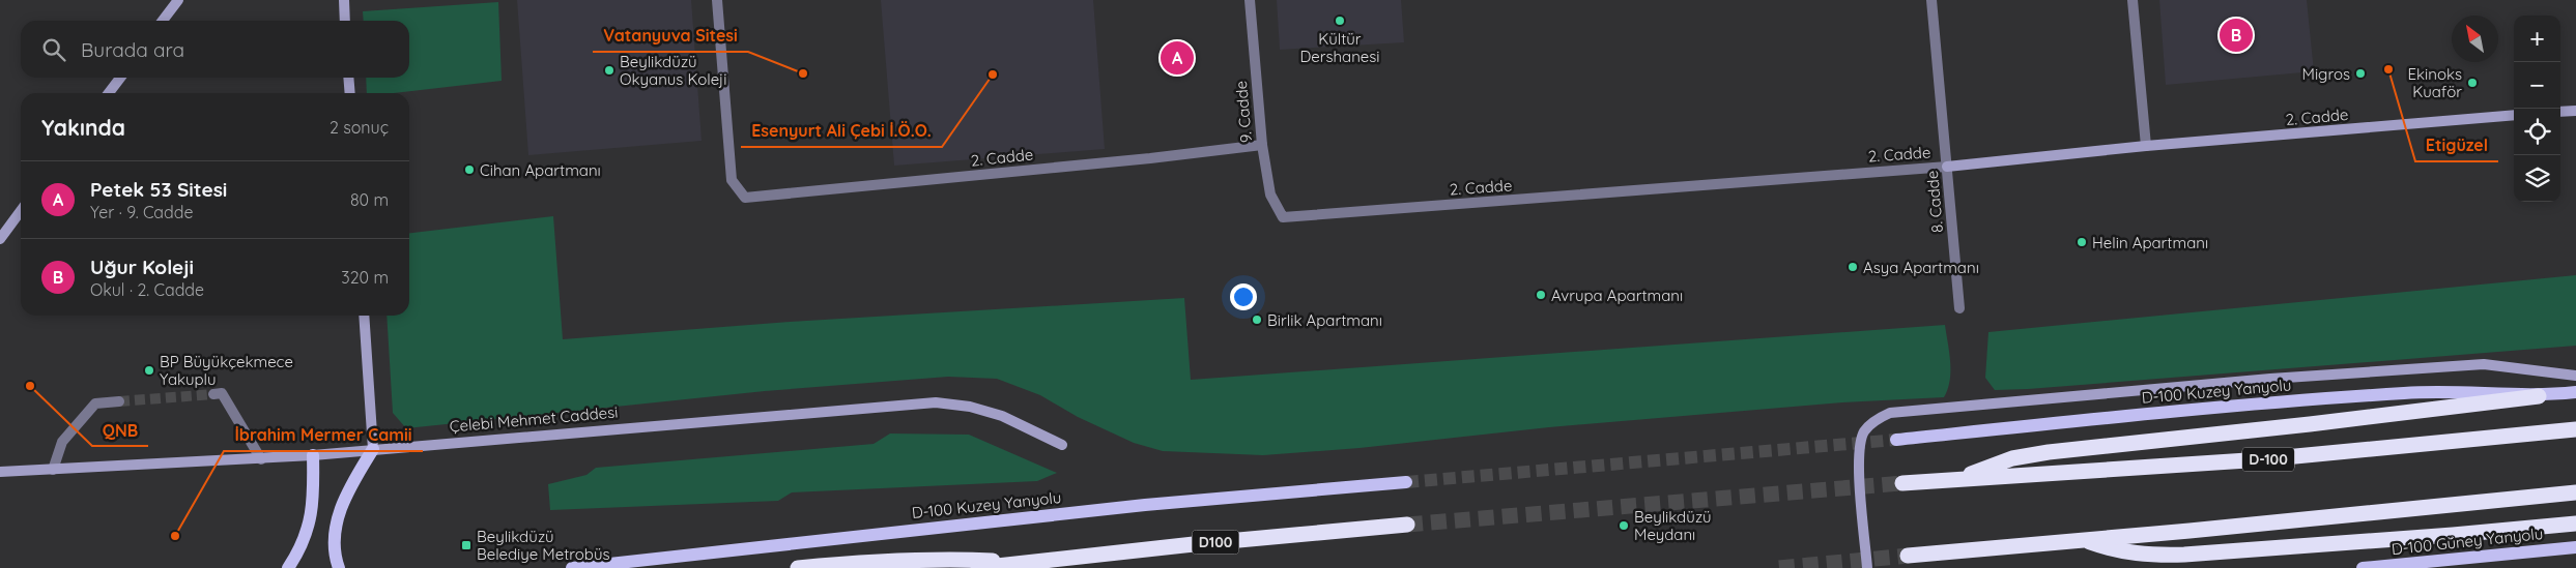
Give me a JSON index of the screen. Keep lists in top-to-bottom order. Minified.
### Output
{"streets":{"highway":["D-100","D100"],"main road":["2. Cadde","D-100 Kuzey Yanyolu","Çelebi Mehmet Caddesi","D-100 Güney Yanyolu"],"street":["9. Cadde","8. Cadde"]},"crossings":[["9. Cadde","2. Cadde"],["2. Cadde","8. Cadde"]],"places":{"other":["Kültür Dershanesi","Etigüzel","Beylikdüzü Okyanus Koleji","Vatanyuva Sitesi","Migros","Esenyurt Ali Çebi İ.Ö.O.","Ekinoks Kuaför","Cihan Apartmanı","Helin Apartmanı","Asya Apartmanı","Avrupa Apartmanı","Birlik Apartmanı","BP Büyükçekmece Yakuplu","QNB","Beylikdüzü Meydanı","İbrahim Mermer Camii"],"transit":["Beylikdüzü Belediye Metrobüs"]},"north":"top left","page":{"map_buttons":["+","−"],"pins":["B","A"],"search":"Burada ara","heading":["Yakında","2 sonuç"],"list":[{"mark":"A","name":"Petek 53 Sitesi","note":"Yer · 9. Cadde","value":"80 m"},{"mark":"B","name":"Uğur Koleji","note":"Okul · 2. Cadde","value":"320 m"}]}}
